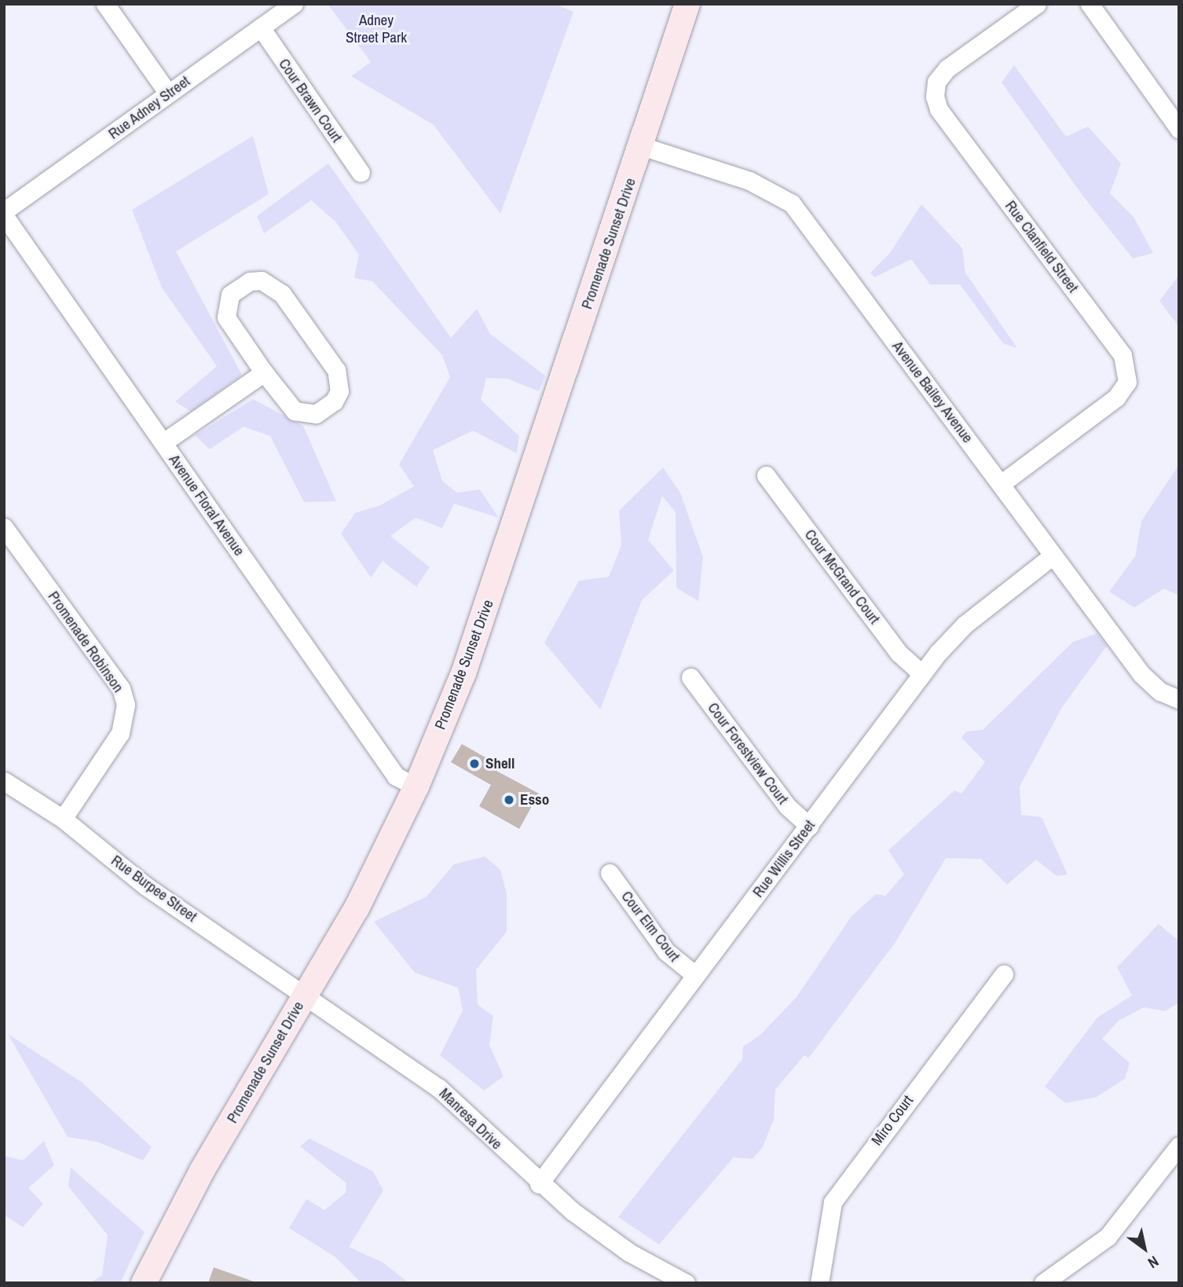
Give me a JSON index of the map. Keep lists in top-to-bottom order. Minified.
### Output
{"streets":{"street":["Cour Brawn Court","Rue Adney Street","Promenade Sunset Drive","Rue Clanfield Street","Avenue Bailey Avenue","Avenue Floral Avenue","Cour McGrand Court","Promenade Robinson","Cour Forestview Court","Rue Willis Street","Rue Burpee Street","Cour Elm Court","Manresa Drive","Miro Court"]},"crossings":[["Cour Brawn Court","Rue Adney Street"],["Promenade Sunset Drive","Avenue Bailey Avenue"],["Promenade Sunset Drive","Avenue Floral Avenue"],["Promenade Sunset Drive","Rue Burpee Street"],["Promenade Sunset Drive","Manresa Drive"],["Rue Clanfield Street","Avenue Bailey Avenue"],["Avenue Bailey Avenue","Rue Willis Street"],["Cour McGrand Court","Rue Willis Street"],["Promenade Robinson","Rue Burpee Street"],["Cour Forestview Court","Rue Willis Street"],["Rue Willis Street","Cour Elm Court"],["Rue Willis Street","Manresa Drive"],["Rue Burpee Street","Manresa Drive"]],"parks":["Adney Street Park"],"places":["Shell","Esso"],"north":"bottom right"}
